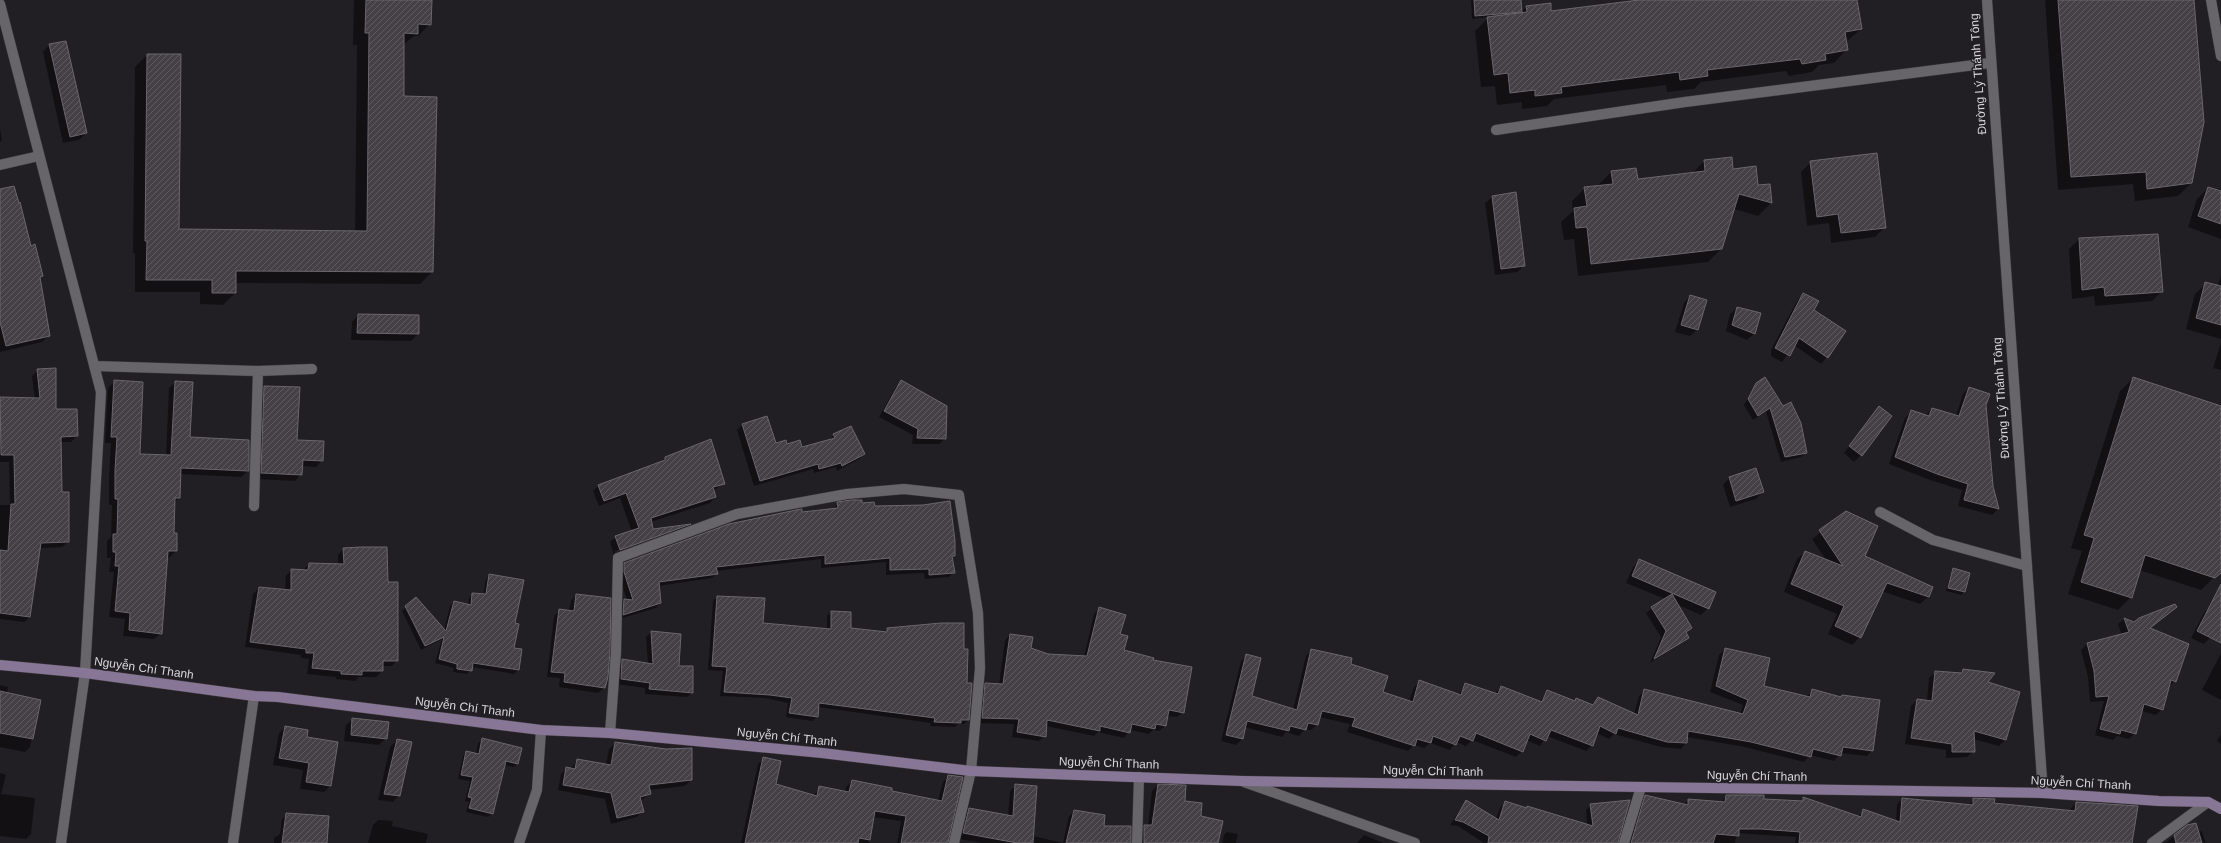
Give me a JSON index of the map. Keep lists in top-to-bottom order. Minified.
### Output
{"streets":{"main road":["Nguyễn Chí Thanh"],"street":["Đường Lý Thánh Tông"]},"crossings":[["Đường Lý Thánh Tông","Nguyễn Chí Thanh"]]}
